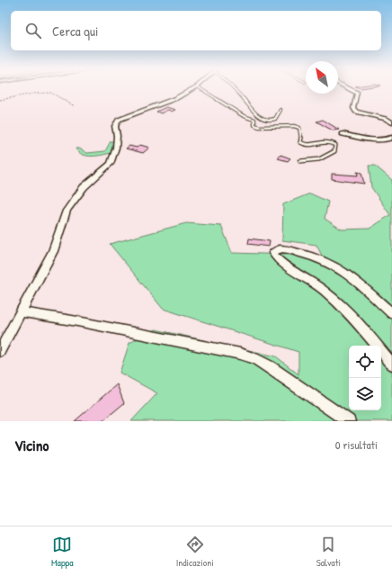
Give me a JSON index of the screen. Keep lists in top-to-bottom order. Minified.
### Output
{"north":"top left","page":{"search":"Cerca qui","heading":["Vicino","0 risultati"],"nav":["Mappa","Indicazioni","Salvati"]}}
